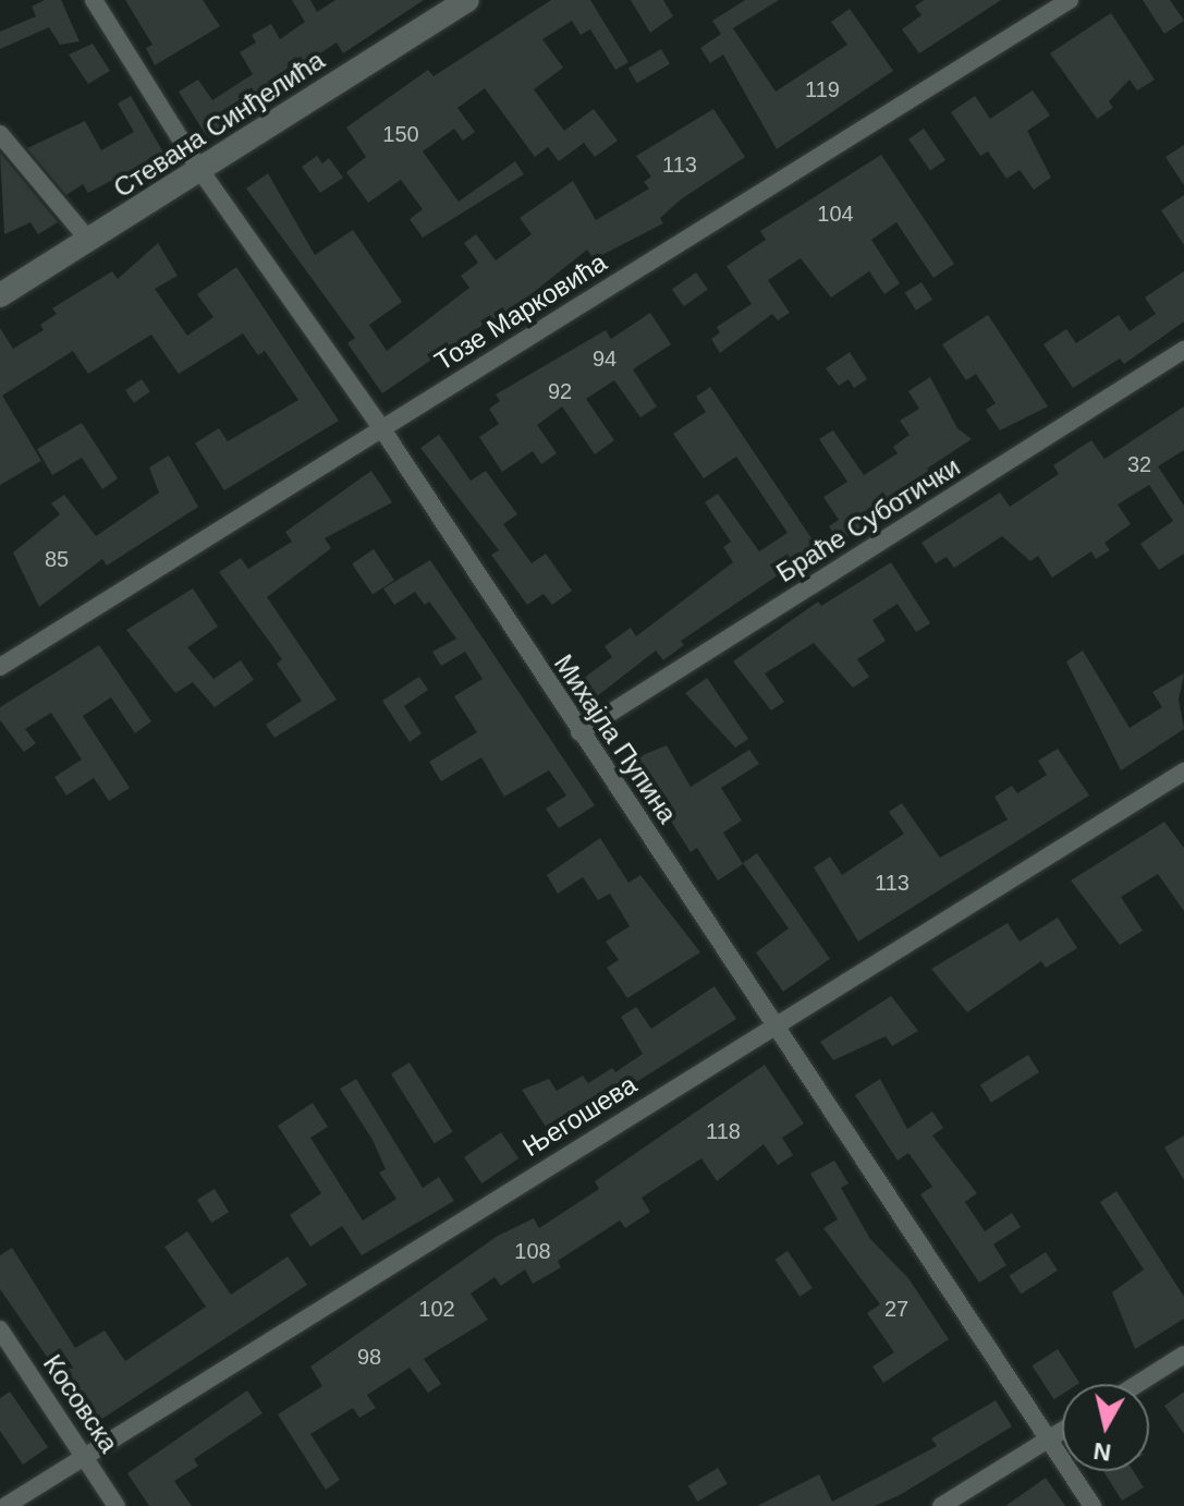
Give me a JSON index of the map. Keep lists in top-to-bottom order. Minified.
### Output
{"streets":{"street":["Стевана Синђелића","Тозе Марковића","Браће Суботички","Михајла Пупина","Његошева","Косовска"]},"crossings":[["Стевана Синђелића","Михајла Пупина"],["Тозе Марковића","Михајла Пупина"],["Браће Суботички","Михајла Пупина"],["Михајла Пупина","Његошева"],["Његошева","Косовска"]],"house_numbers":["119","150","113","104","94","92","32","85","113","118","108","102","27","98"],"north":"bottom"}
